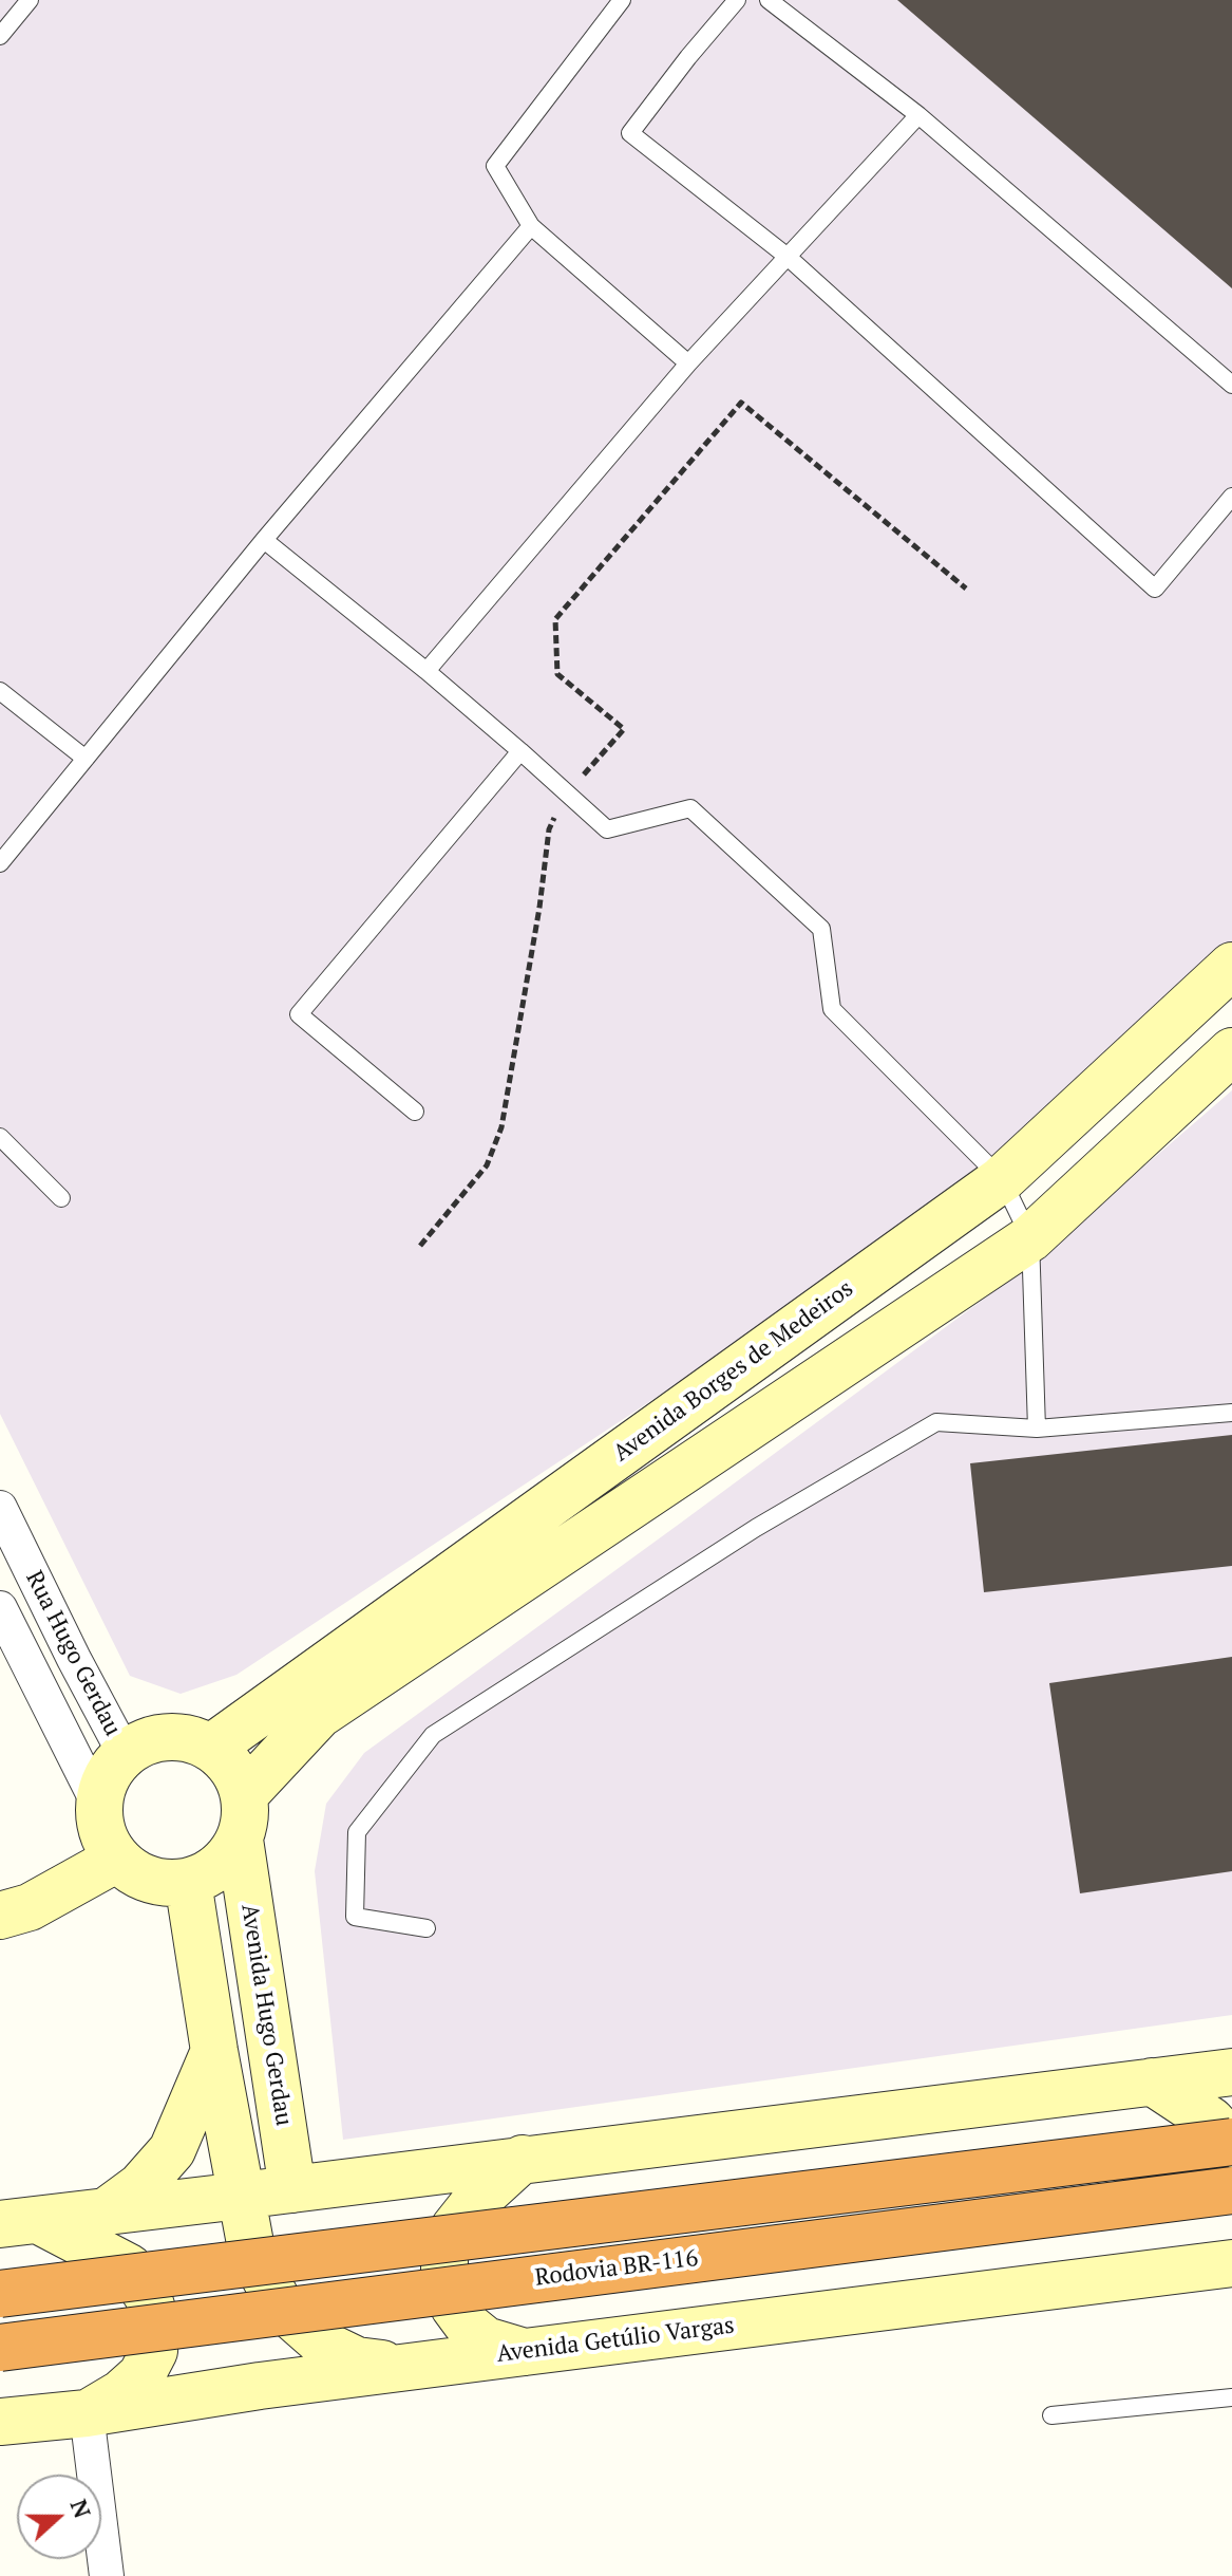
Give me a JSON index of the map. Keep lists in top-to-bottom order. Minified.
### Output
{"streets":{"highway":["Rodovia BR-116"],"street":["Avenida Borges de Medeiros","Rua Hugo Gerdau","Avenida Hugo Gerdau","Avenida Getúlio Vargas"]},"crossings":[["Avenida Borges de Medeiros","Rua Hugo Gerdau"],["Avenida Borges de Medeiros","Avenida Hugo Gerdau"],["Rua Hugo Gerdau","Avenida Hugo Gerdau"]],"north":"right"}
